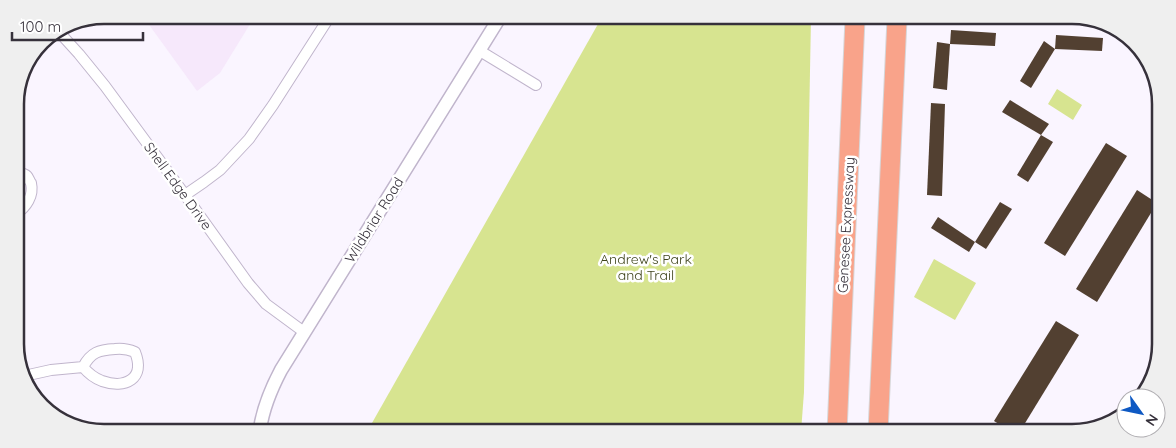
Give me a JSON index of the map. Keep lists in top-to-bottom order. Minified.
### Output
{"streets":{"highway":["Genesee Expressway"],"street":["Shell Edge Drive","Wildbriar Road"]},"crossings":[["Shell Edge Drive","Wildbriar Road"]],"parks":["Andrew's Park and Trail"],"scale_bar":"100 m","north":"bottom right"}
